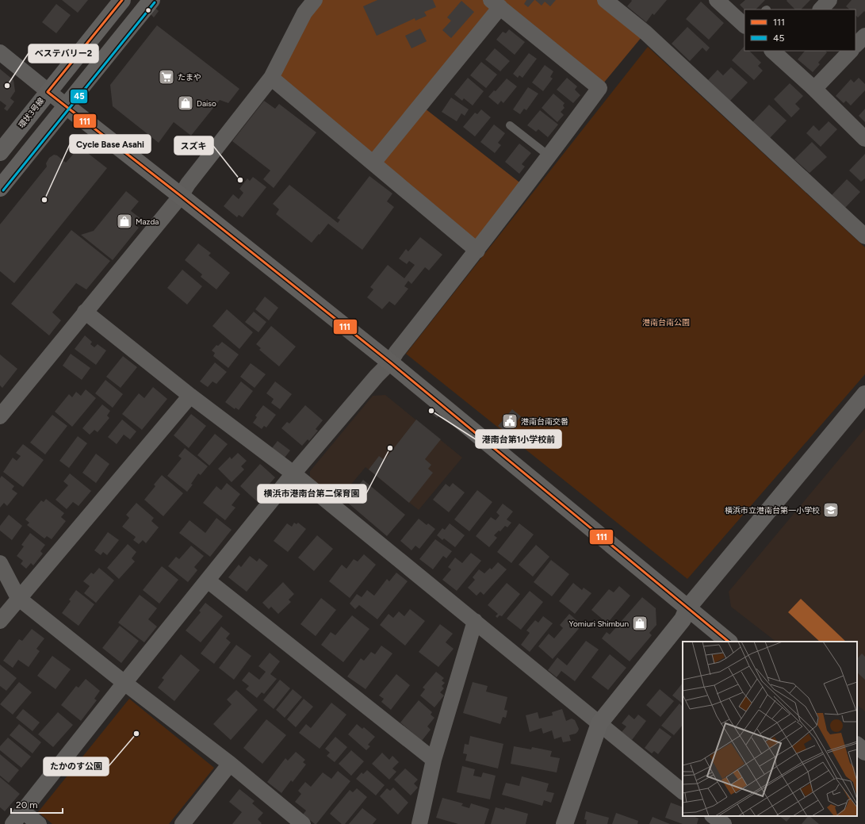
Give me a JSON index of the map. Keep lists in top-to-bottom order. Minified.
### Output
{"streets":{"street":["環状3号線"]},"parks":["港南台南公園"],"places":{"supermarket":["たまや"],"other":["べステバリー2","スズキ","Cycle Base Asahi","港南台第1小学校前","横浜市港南台第二保育園","たかのす公園"],"shop":["Daiso","Mazda","Yomiuri Shimbun"],"public building":["港南台南交番"],"school or university":["横浜市立港南台第一小学校"]},"lines":["transit line 111","transit line 45"],"legend":["111","45"],"scale_bar":"20 m"}
